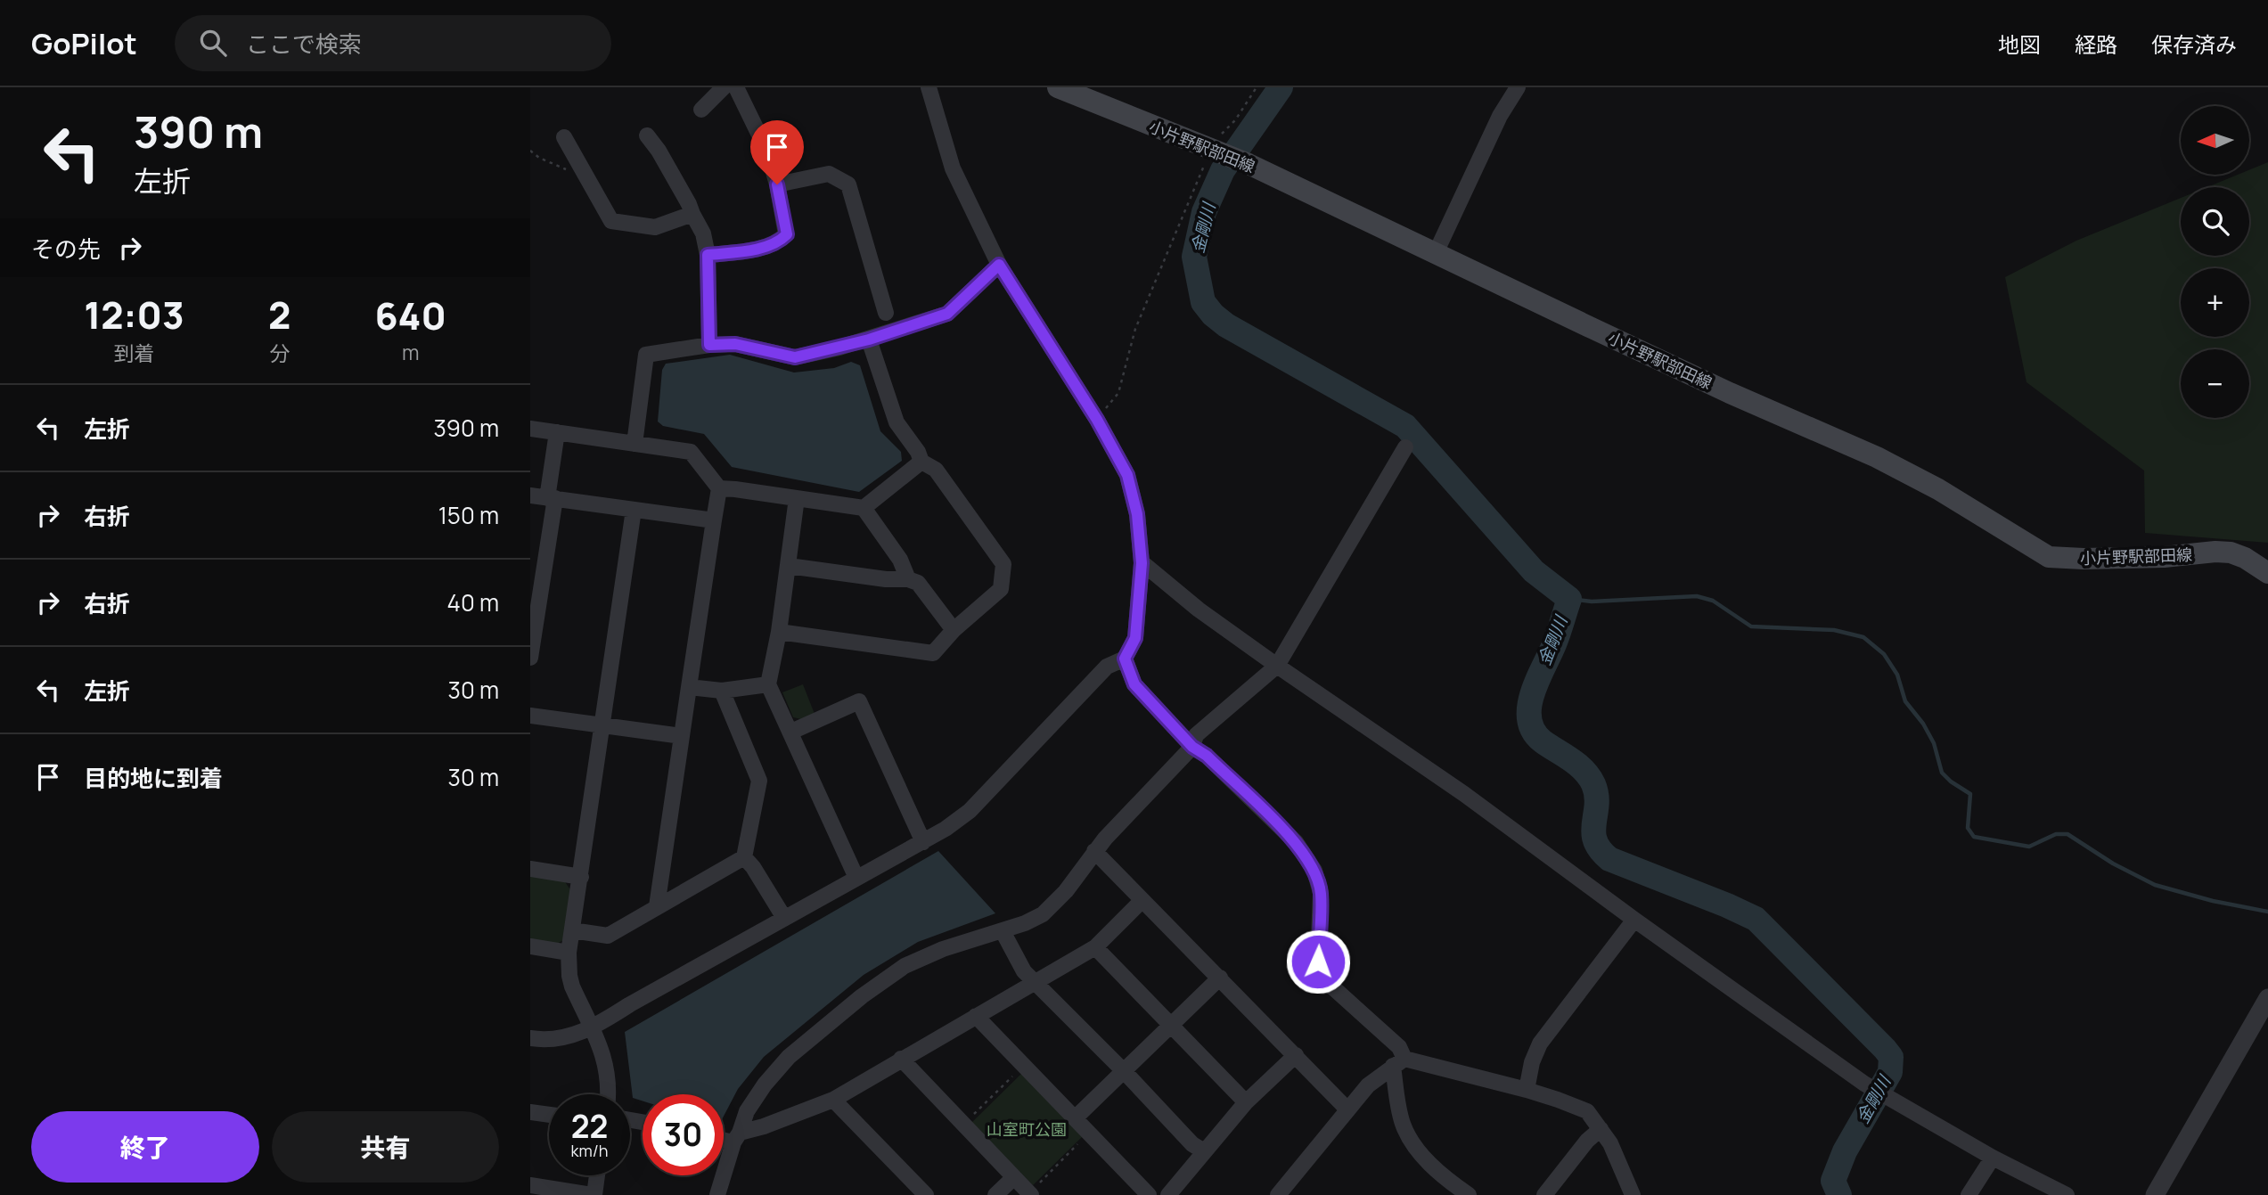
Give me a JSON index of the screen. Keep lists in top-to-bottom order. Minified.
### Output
{"streets":{"main road":["小片野駅部田線"]},"water":["金剛川"],"parks":["山室町公園"],"north":"left","page":{"header":"GoPilot","search":"ここで検索","nav":["地図","経路","保存済み"],"turn":["390 m","左折"],"map_buttons":["+","−"],"then":"その先","eta":["12:03","到着","2","分","640","m"],"list":[{"name":"左折","value":"390 m"},{"name":"右折","value":"150 m"},{"name":"右折","value":"40 m"},{"name":"左折","value":"30 m"},{"name":"目的地に到着","value":"30 m"}],"speed":"22 km/h","limit":"30","buttons":["終了","共有"]}}
